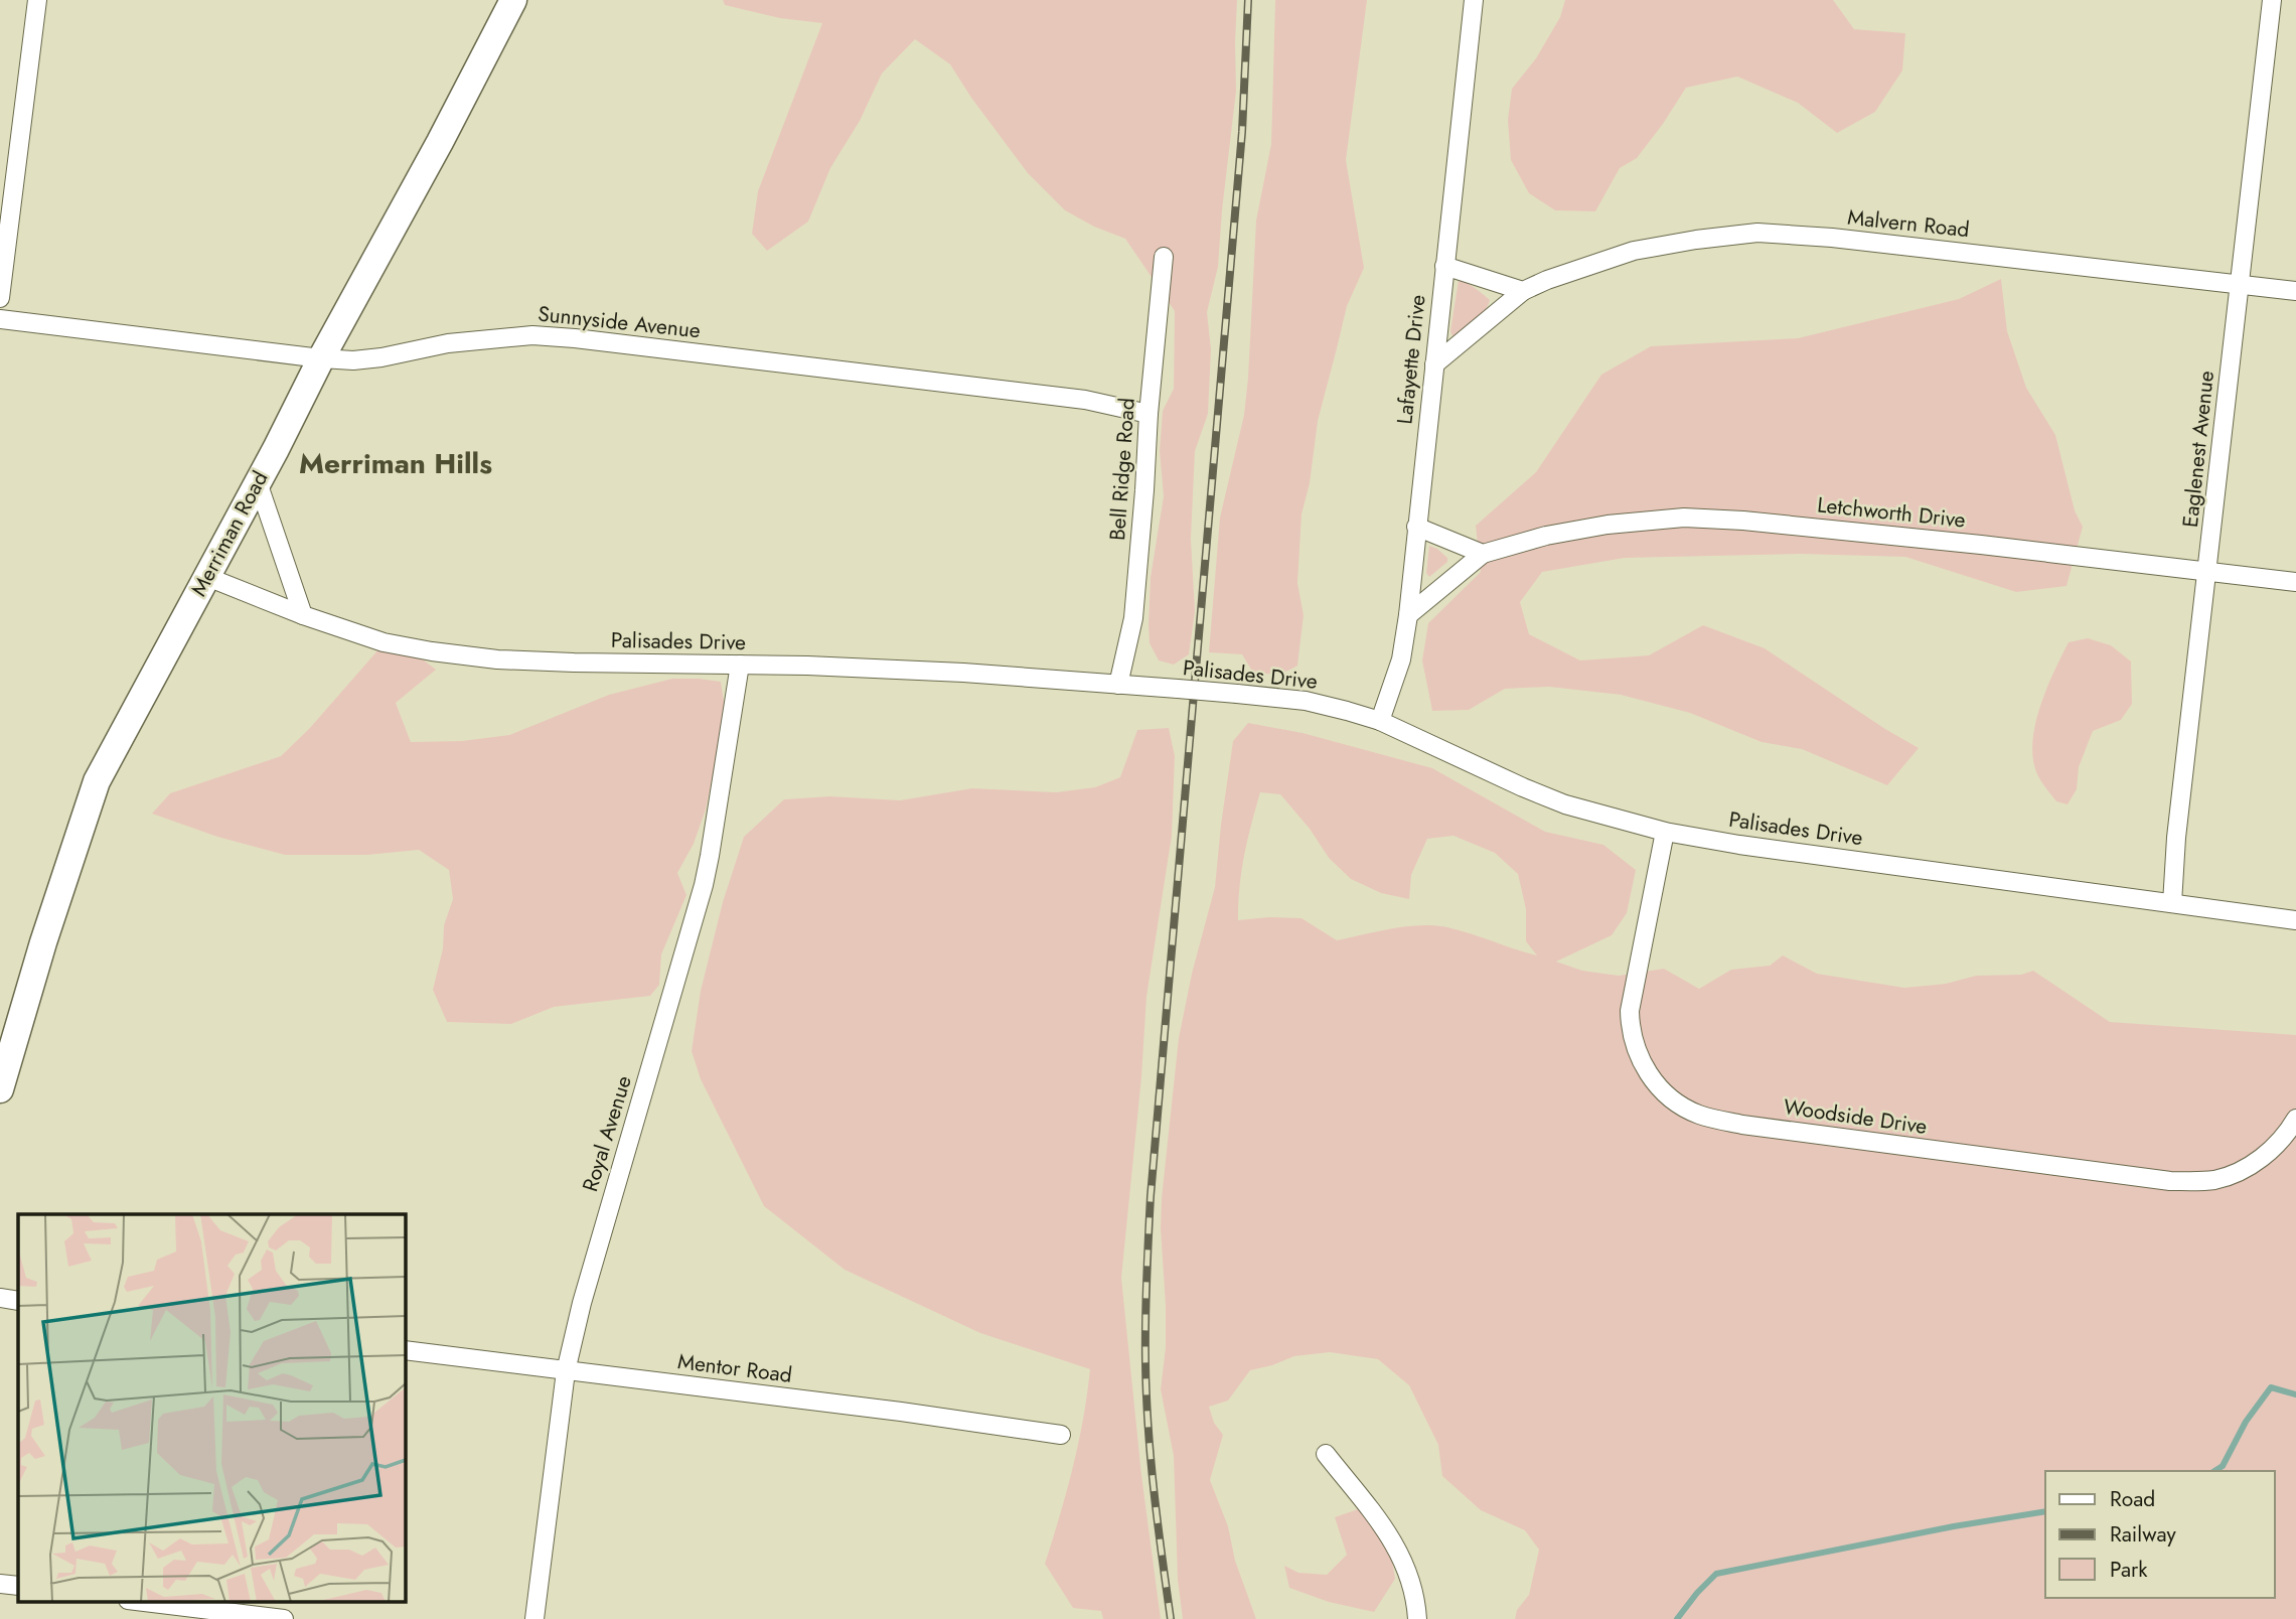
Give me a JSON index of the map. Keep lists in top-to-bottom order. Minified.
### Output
{"streets":{"main road":["Merriman Road"],"street":["Malvern Road","Sunnyside Avenue","Lafayette Drive","Eaglenest Avenue","Bell Ridge Road","Letchworth Drive","Palisades Drive","Woodside Drive","Royal Avenue","Mentor Road"]},"crossings":[["Malvern Road","Lafayette Drive"],["Malvern Road","Eaglenest Avenue"],["Sunnyside Avenue","Bell Ridge Road"],["Sunnyside Avenue","Merriman Road"],["Lafayette Drive","Letchworth Drive"],["Lafayette Drive","Palisades Drive"],["Eaglenest Avenue","Letchworth Drive"],["Eaglenest Avenue","Palisades Drive"],["Bell Ridge Road","Palisades Drive"],["Merriman Road","Palisades Drive"],["Palisades Drive","Woodside Drive"],["Palisades Drive","Royal Avenue"],["Royal Avenue","Mentor Road"]],"districts":["Merriman Hills"],"legend":["Road","Railway","Park"]}
